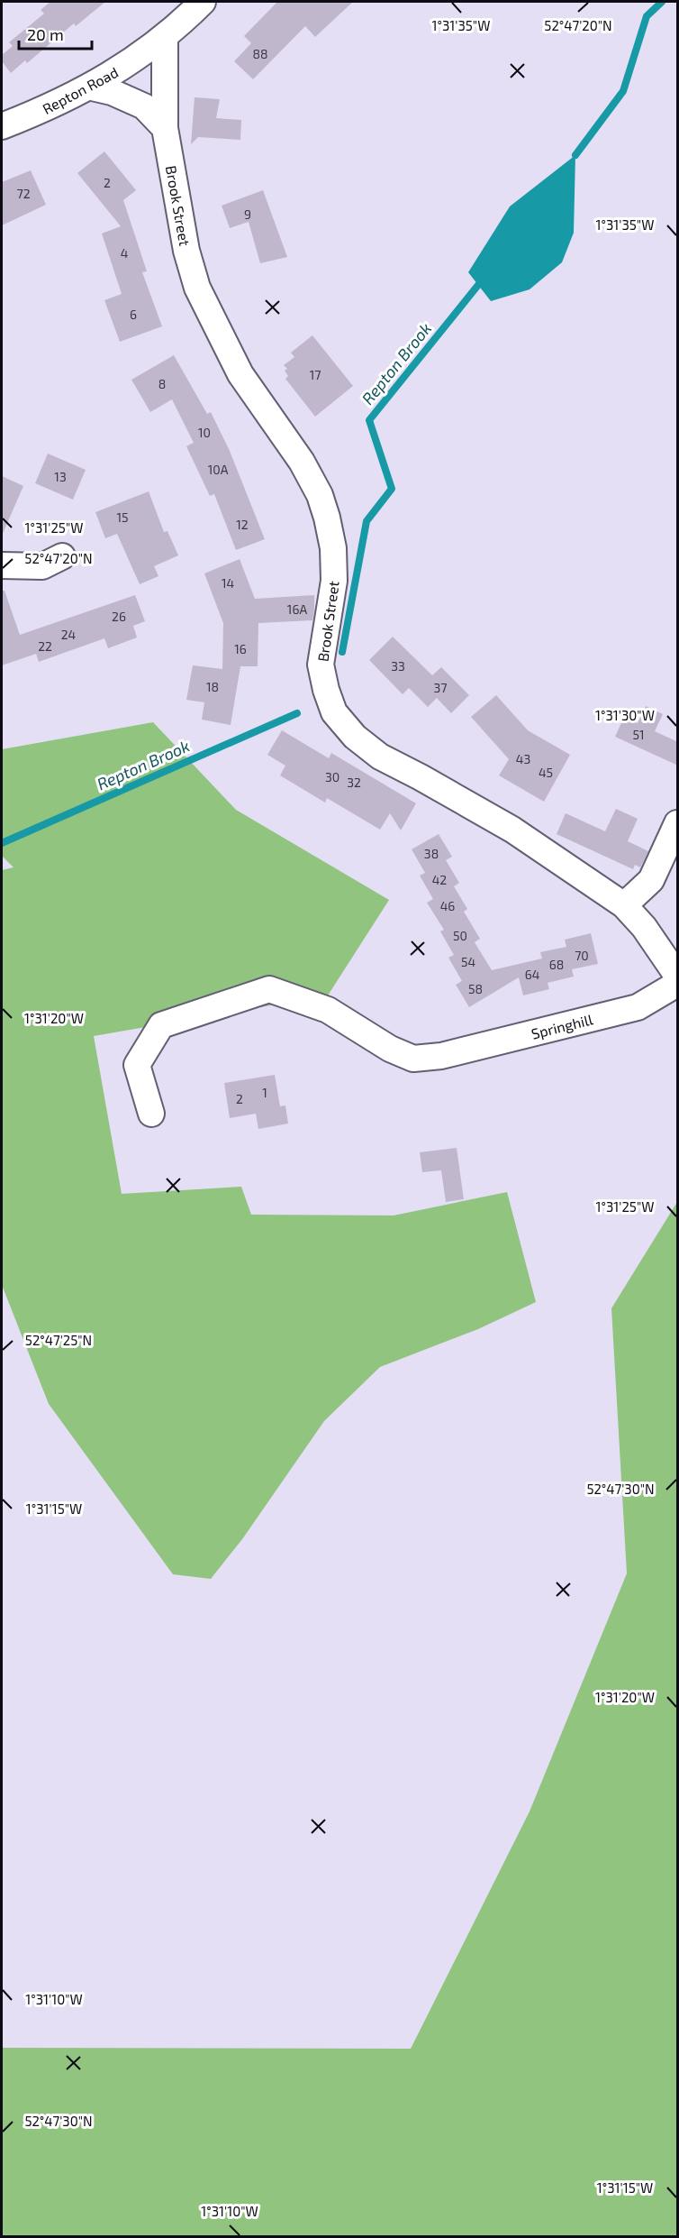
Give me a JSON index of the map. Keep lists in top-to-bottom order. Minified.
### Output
{"streets":{"street":["Repton Road","Brook Street","Springhill"]},"crossings":[["Repton Road","Brook Street"]],"water":["Repton Brook"],"house_numbers":["88","2","72","9","4","6","17","8","10","10A","13","15","12","14","16A","26","24","22","16","33","18","37","51","43","45","30","32","38","42","46","50","70","54","68","64","58","1","2"],"scale_bar":"20 m","coordinates":["52°47'20\"N","1°31'35\"W","1°31'25\"W","1°31'30\"W","1°31'20\"W","52°47'25\"N","52°47'30\"N","1°31'15\"W","1°31'10\"W"]}
